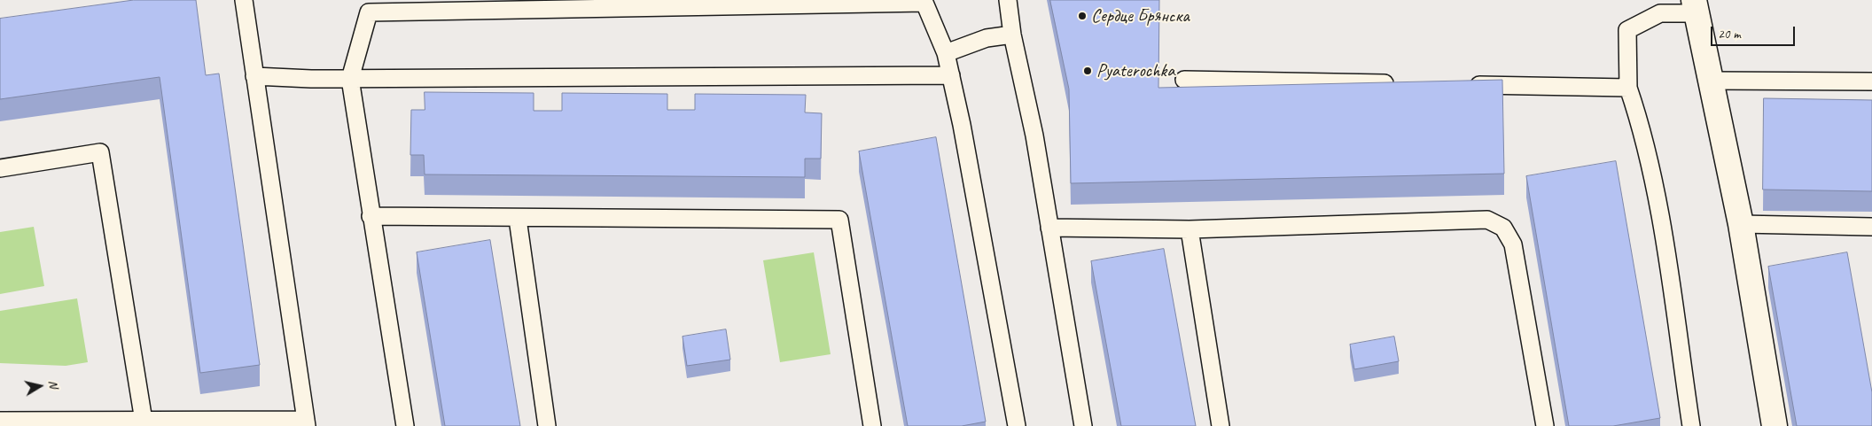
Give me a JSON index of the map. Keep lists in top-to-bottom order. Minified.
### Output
{"places":["Сердце Брянска","Pyaterochka"],"scale_bar":"20 m","north":"right"}
